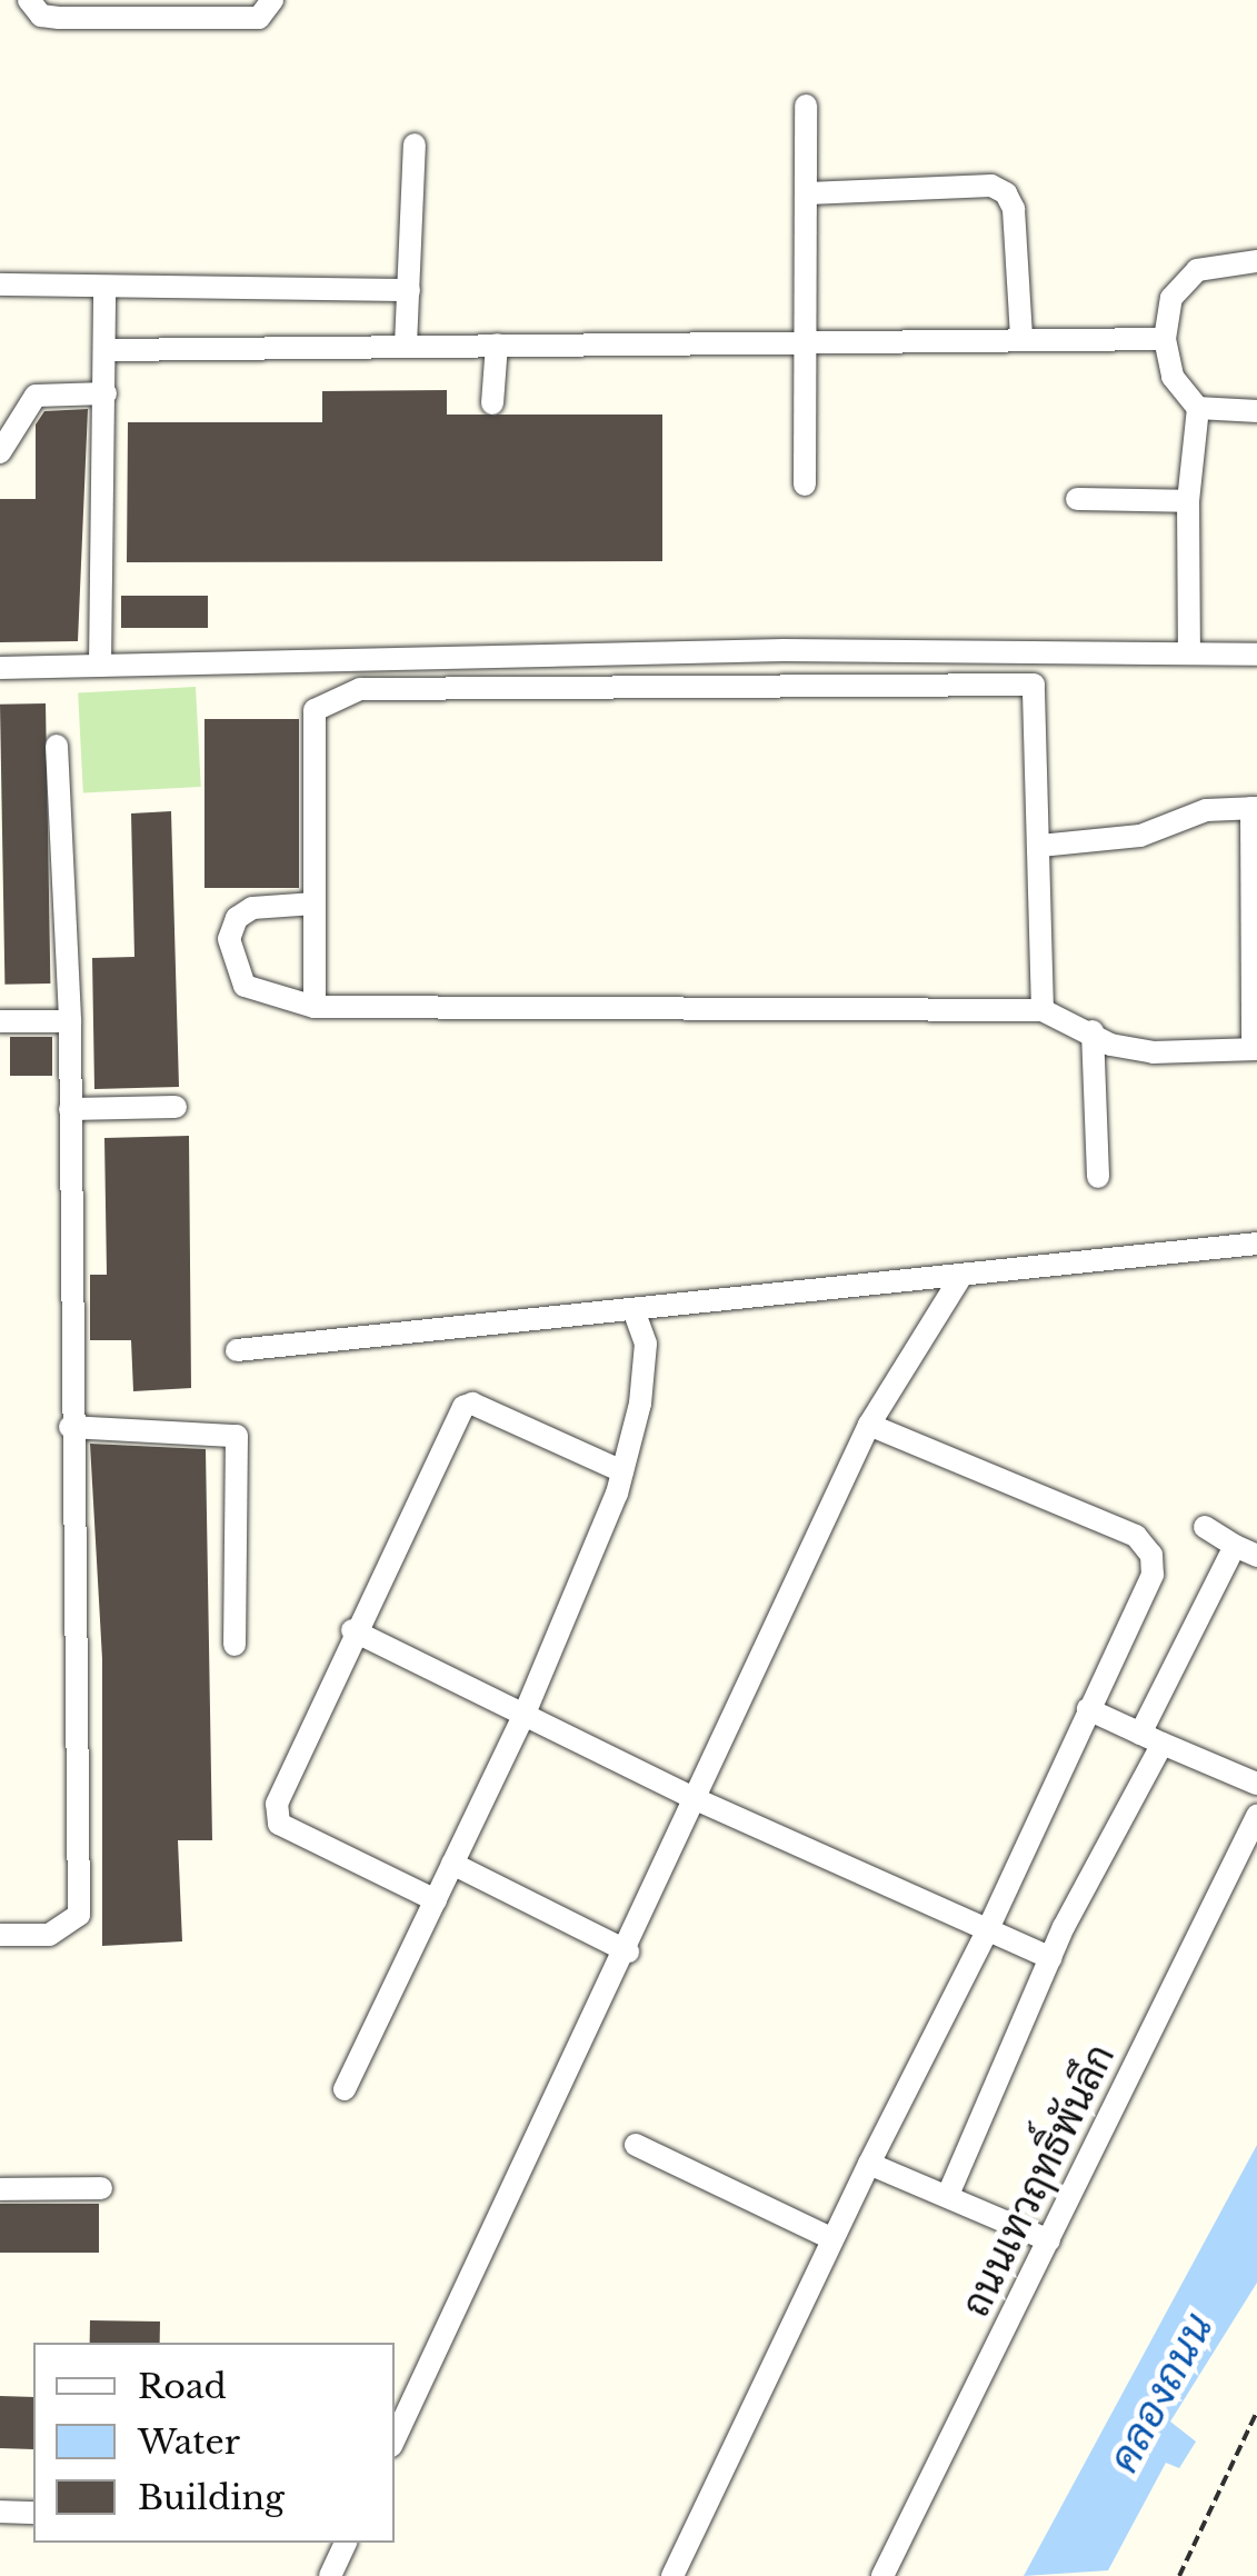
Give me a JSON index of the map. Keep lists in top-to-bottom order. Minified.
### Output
{"streets":{"street":["ถนนเทวฤทธิ์พันลึก"]},"water":["คลองถนน"],"legend":["Road","Water","Building"]}
